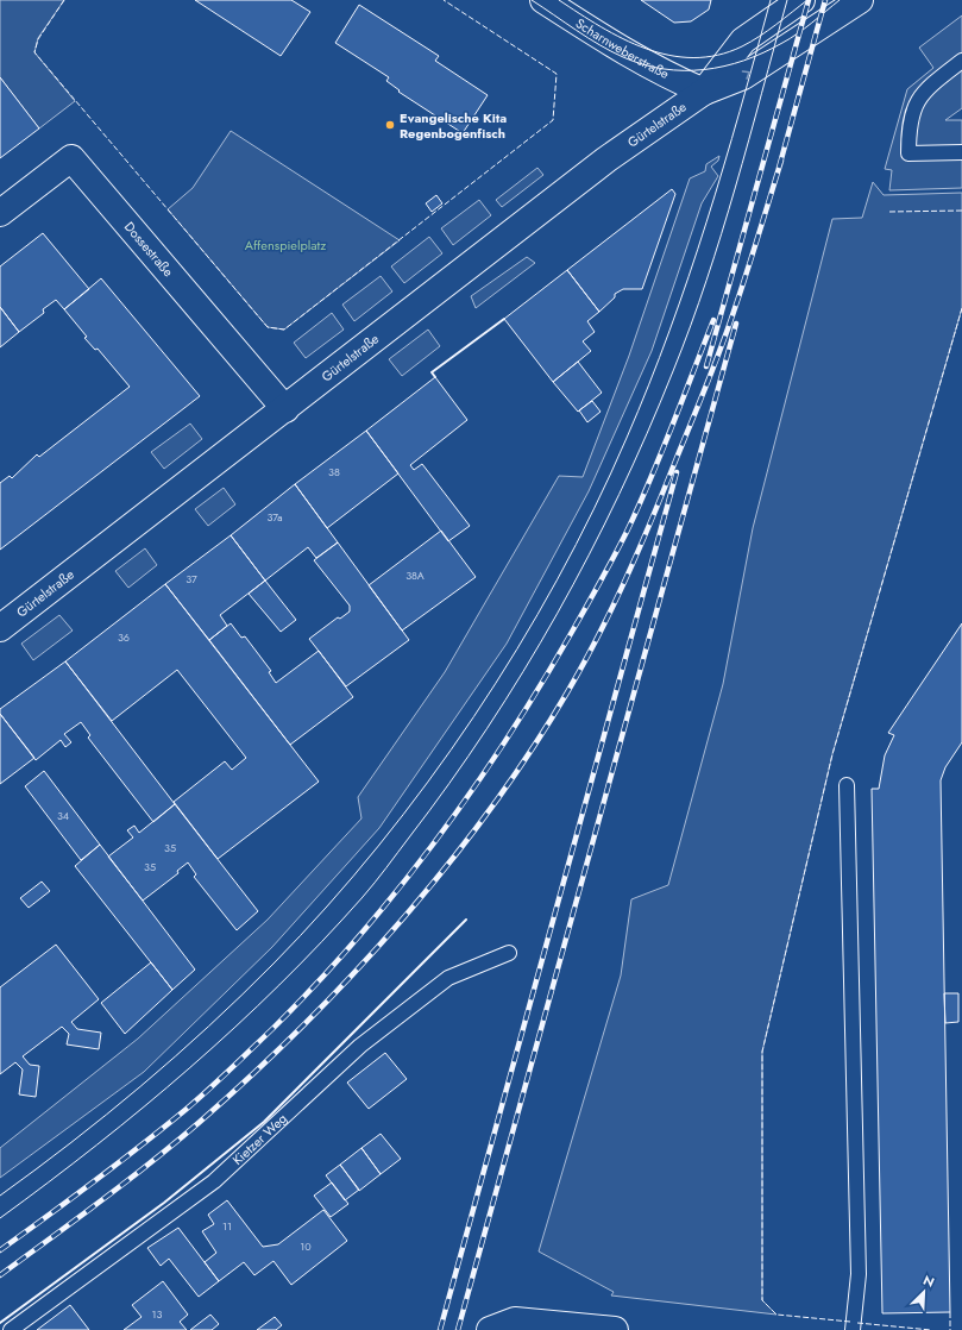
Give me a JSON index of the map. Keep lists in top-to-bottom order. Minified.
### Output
{"streets":{"main road":["Scharnweberstraße","Gürtelstraße","Dossestraße"],"lane":["Kietzer Weg"]},"crossings":[["Scharnweberstraße","Gürtelstraße"],["Gürtelstraße","Dossestraße"]],"parks":["Affenspielplatz"],"places":["Evangelische Kita Regenbogenfisch"],"house_numbers":["38","37a","38A","37","36","34","35","35","11","10","13"],"north":"top right"}
